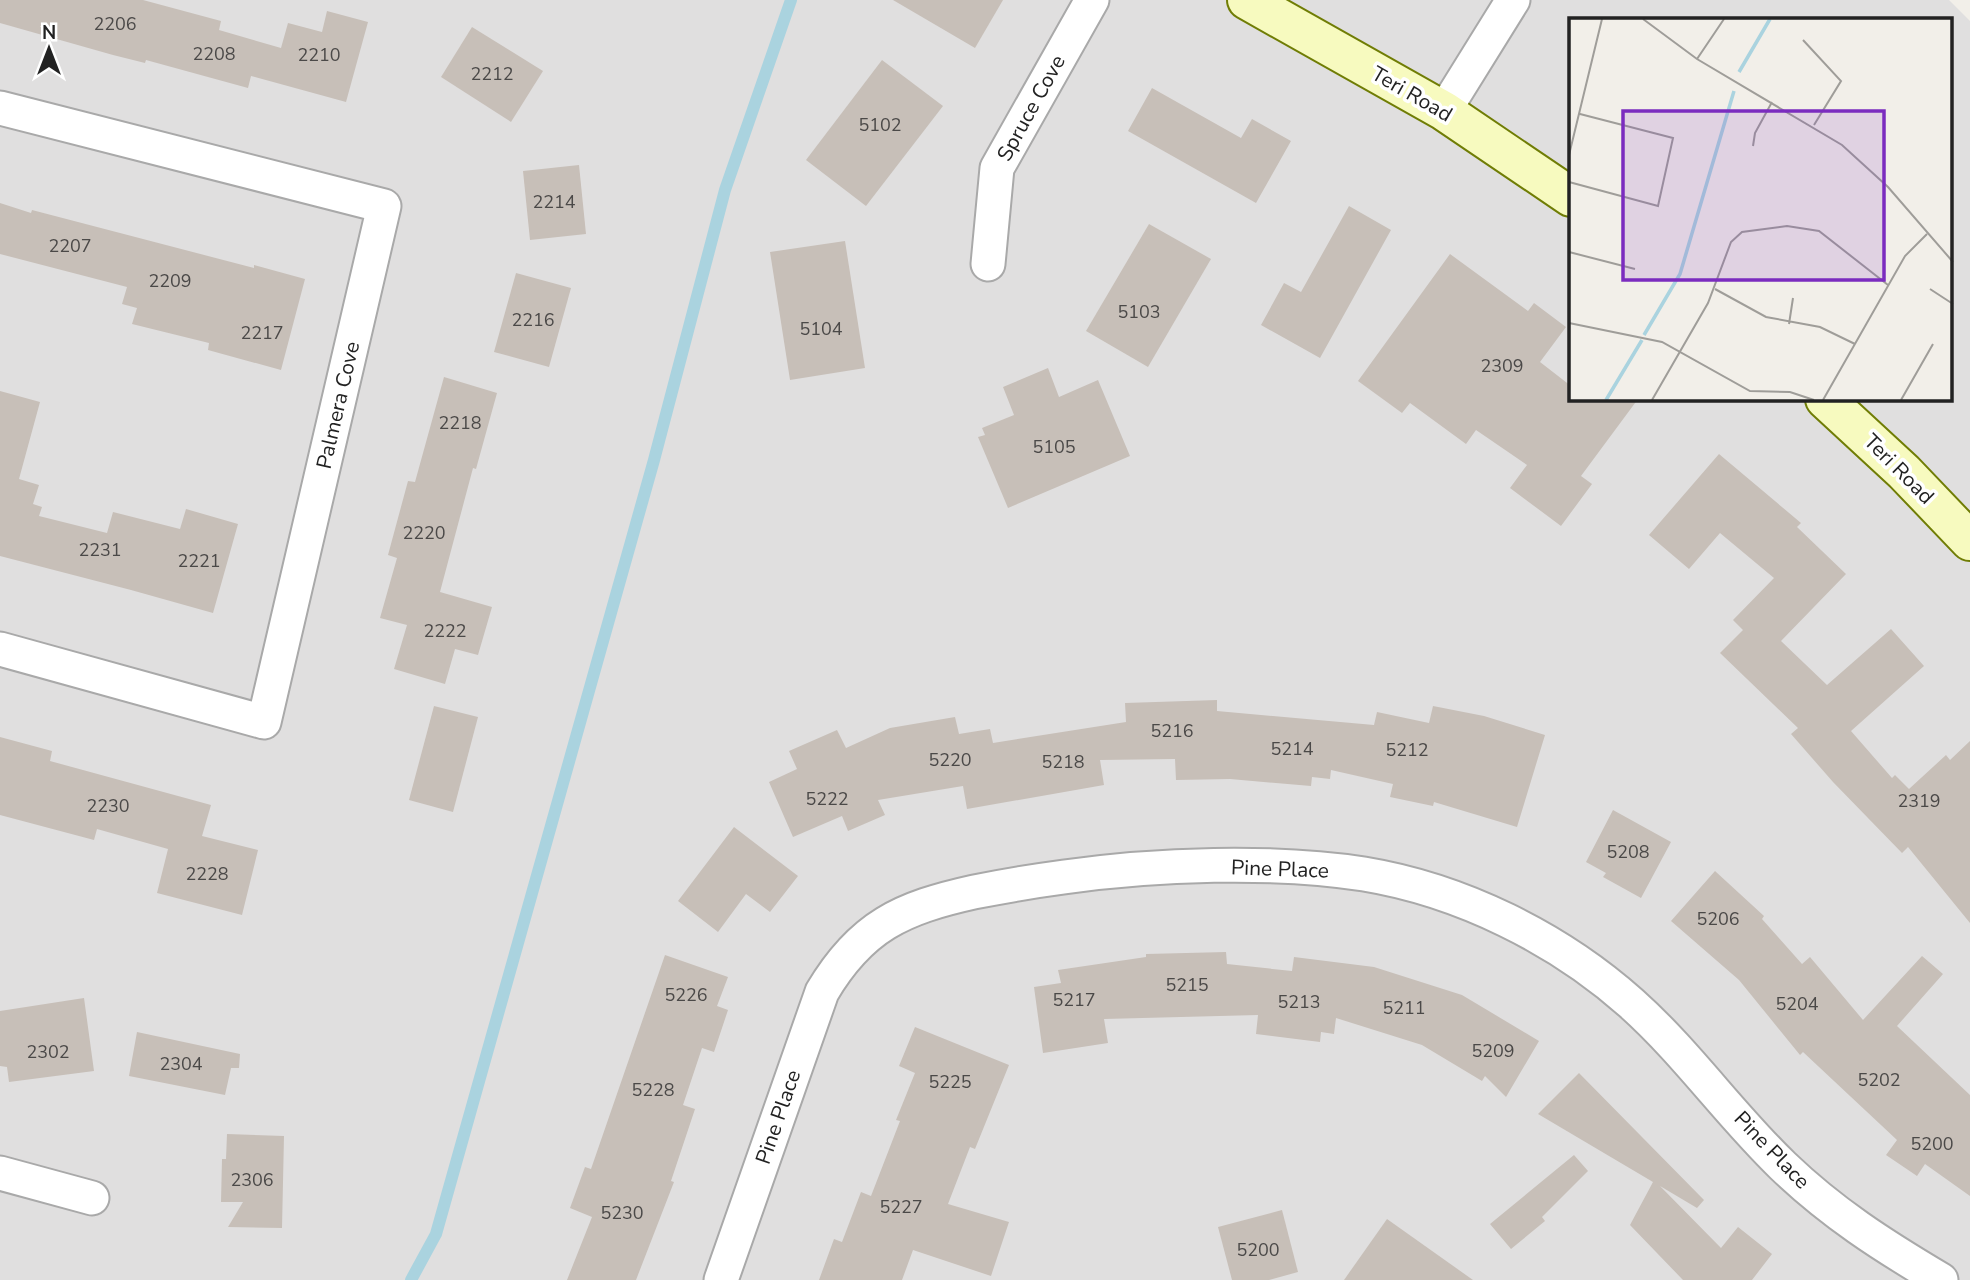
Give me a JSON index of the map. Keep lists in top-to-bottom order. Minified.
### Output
{"streets":{"street":["Teri Road","Spruce Cove","Palmera Cove","Pine Place"]},"house_numbers":["2206","2208","2210","2212","5102","2214","2207","2209","5103","2216","5104","2217","2309","2218","5105","2220","2231","2221","2222","5216","5214","5212","5220","5218","5222","2319","2230","5208","2228","5206","5215","5226","5217","5213","5204","5211","5209","2302","2304","5202","5225","5228","5200","2306","5227","5230","5200"],"north":"top"}
